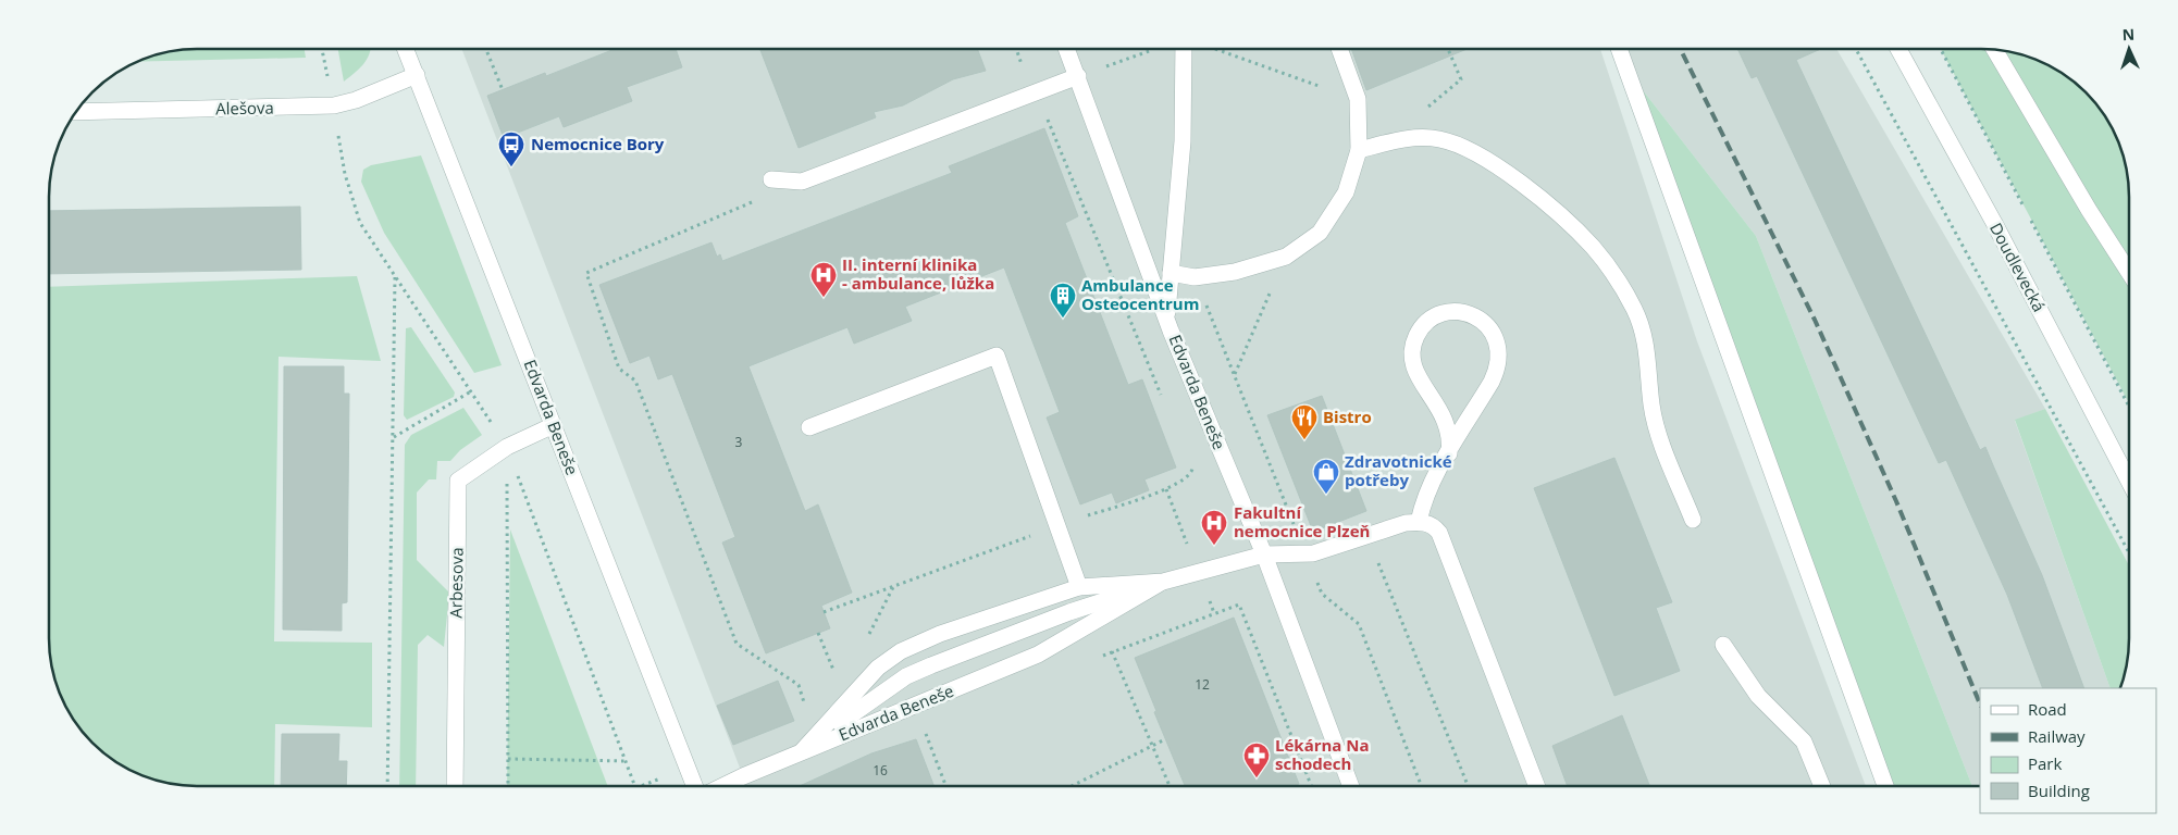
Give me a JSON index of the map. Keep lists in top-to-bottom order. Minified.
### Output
{"streets":{"street":["Alešova","Doudlevecká","Edvarda Beneše","Arbesova"]},"crossings":[["Alešova","Edvarda Beneše"],["Edvarda Beneše","Arbesova"]],"places":{"bus stop":["Nemocnice Bory"],"hospital":["II. interní klinika - ambulance, lůžka","Fakultní nemocnice Plzeň"],"building":["Ambulance Osteocentrum"],"restaurant":["Bistro"],"shop":["Zdravotnické potřeby"],"pharmacy":["Lékárna Na schodech"]},"house_numbers":["3","12","16"],"legend":["Road","Railway","Park","Building"],"north":"top"}
